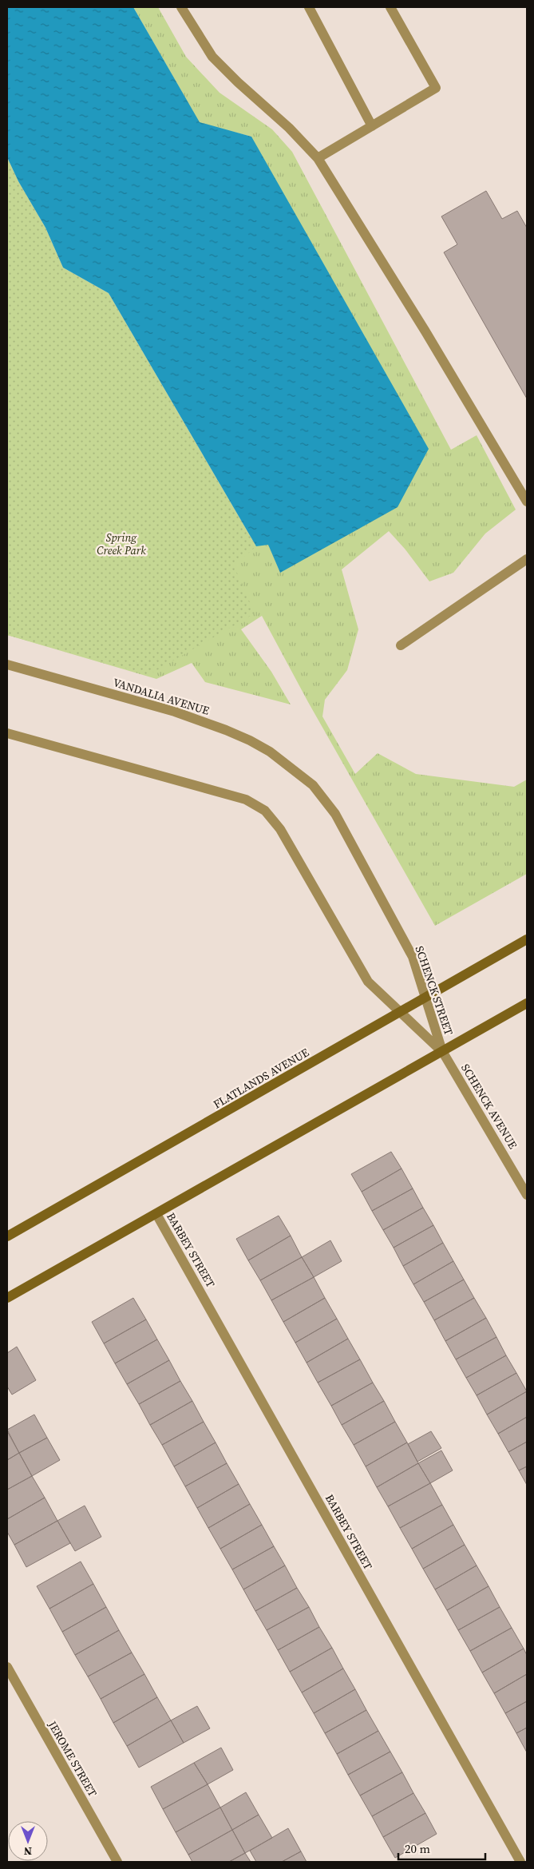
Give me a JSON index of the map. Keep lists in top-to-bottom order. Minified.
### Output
{"streets":{"main road":["FLATLANDS AVENUE"],"street":["VANDALIA AVENUE","SCHENCK STREET","SCHENCK AVENUE","BARBEY STREET","JEROME STREET"]},"crossings":[["VANDALIA AVENUE","SCHENCK STREET"],["SCHENCK STREET","FLATLANDS AVENUE"],["SCHENCK STREET","SCHENCK AVENUE"]],"parks":["Spring Creek Park"],"scale_bar":"20 m","north":"bottom"}
